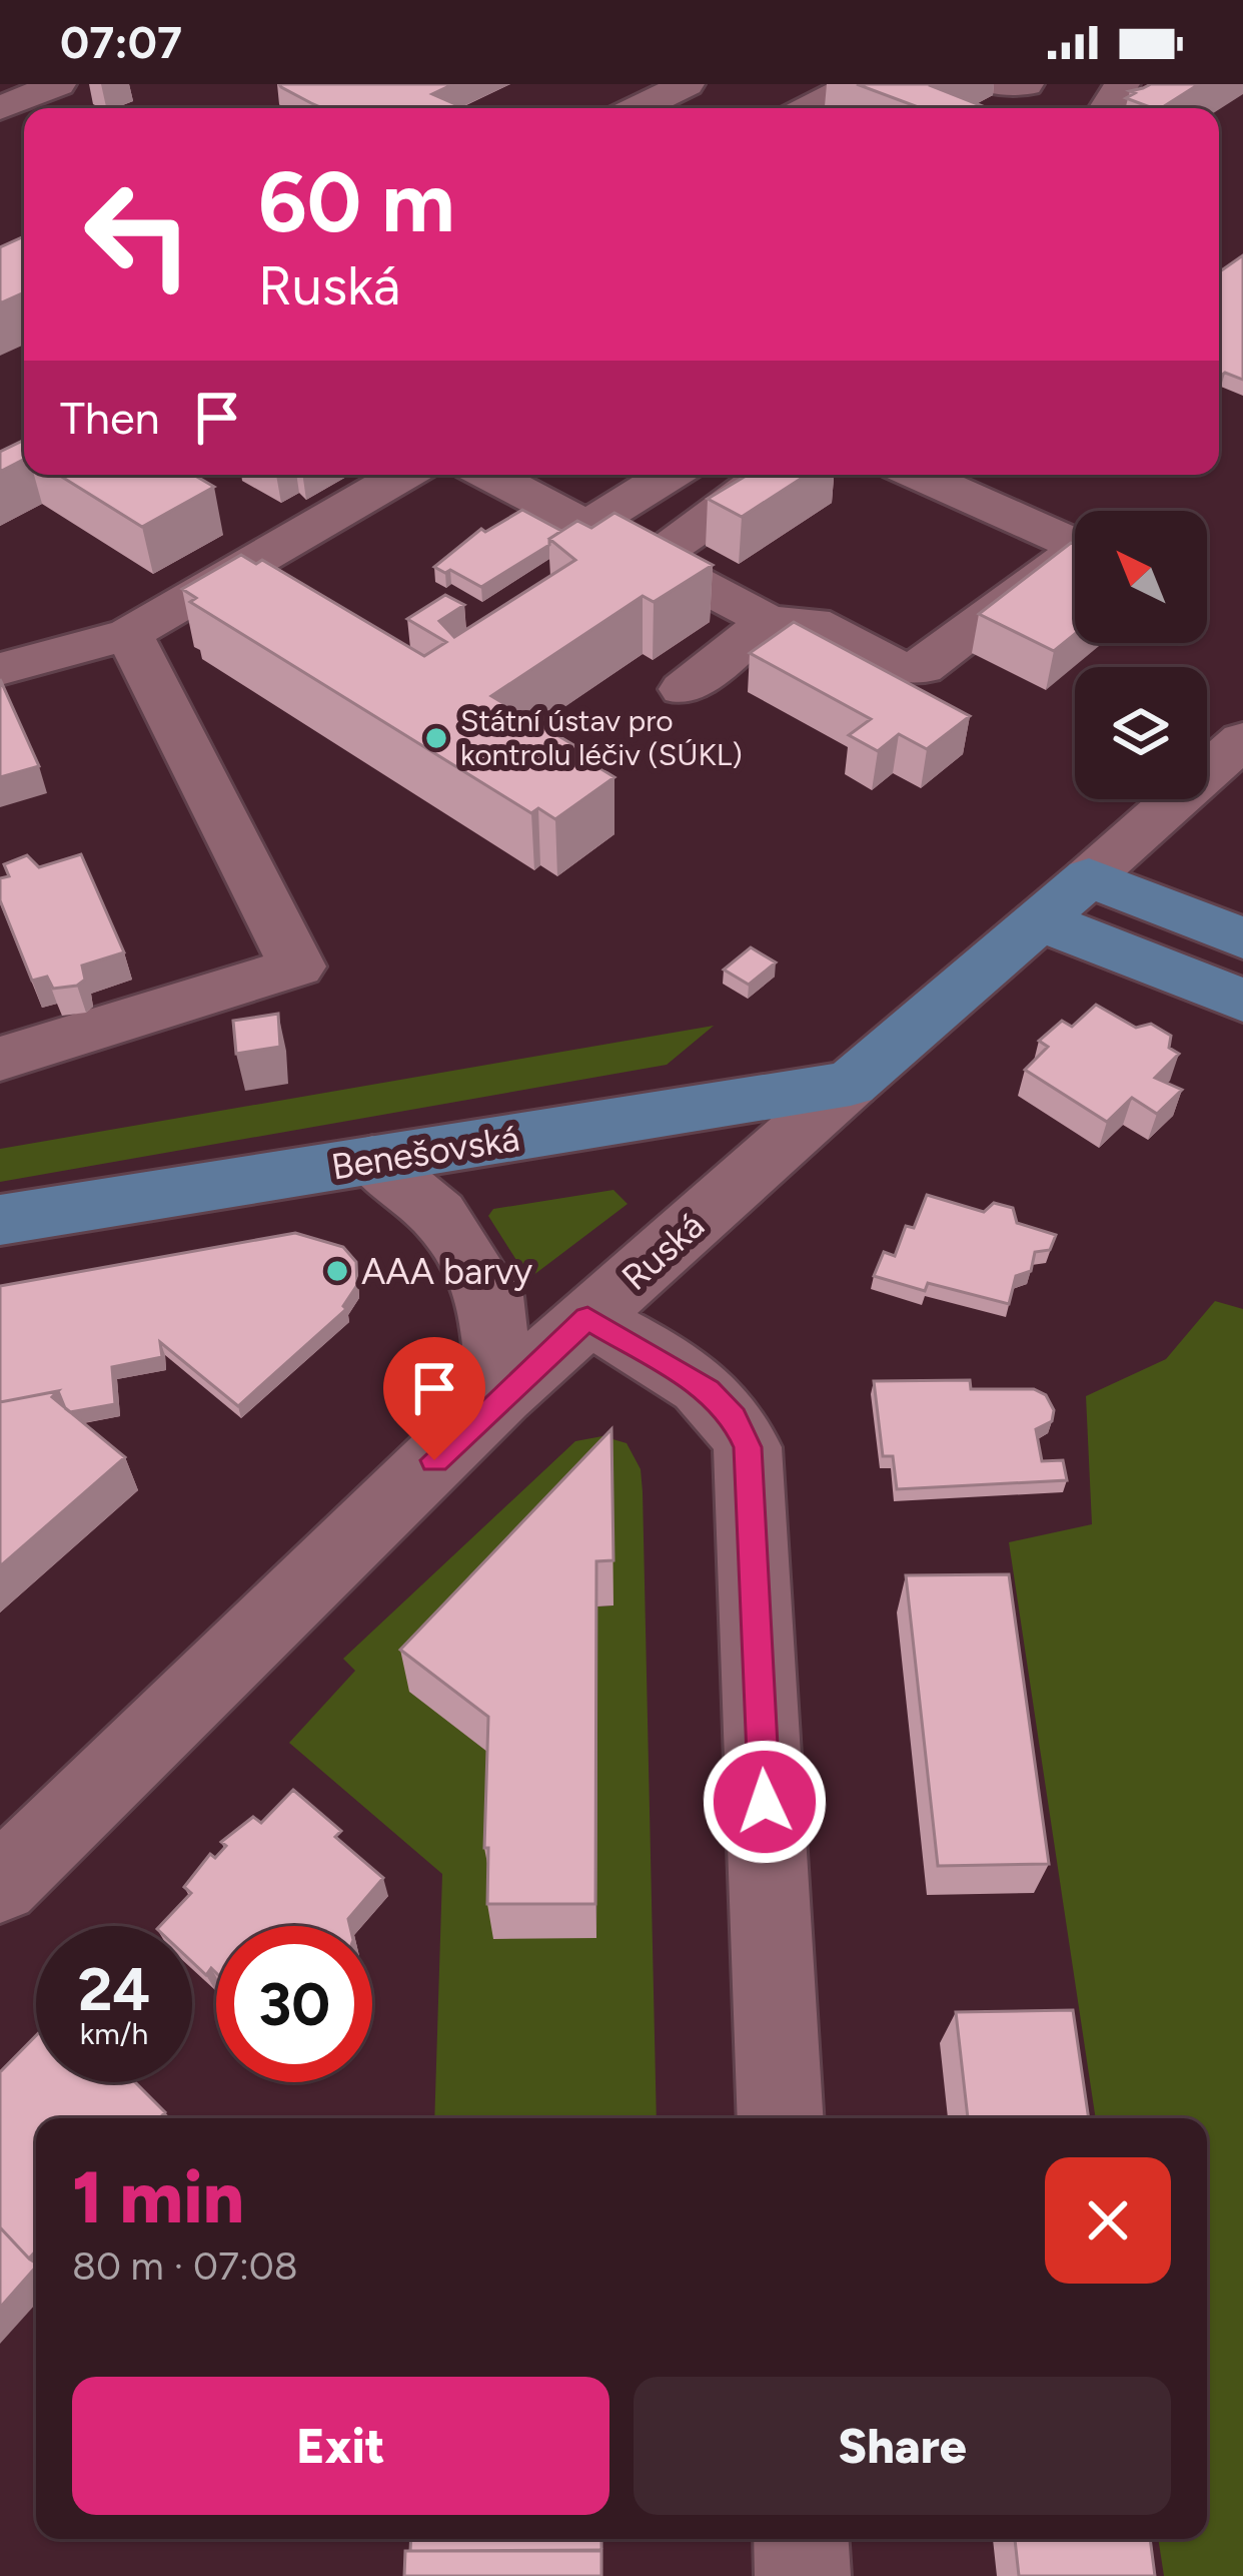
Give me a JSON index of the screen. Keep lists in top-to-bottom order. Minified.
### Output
{"streets":{"main road":["Benešovská","Ruská"]},"crossings":[["Benešovská","Ruská"]],"places":["Státní ústav pro kontrolu léčiv (SÚKL)","AAA barvy"],"north":"top left","page":{"status":"07:07","turn":["60 m","Ruská"],"then":"Then","speed":"24 km/h","limit":"30","heading":["1 min","80 m · 07:08"],"buttons":["Exit","Share"]}}
